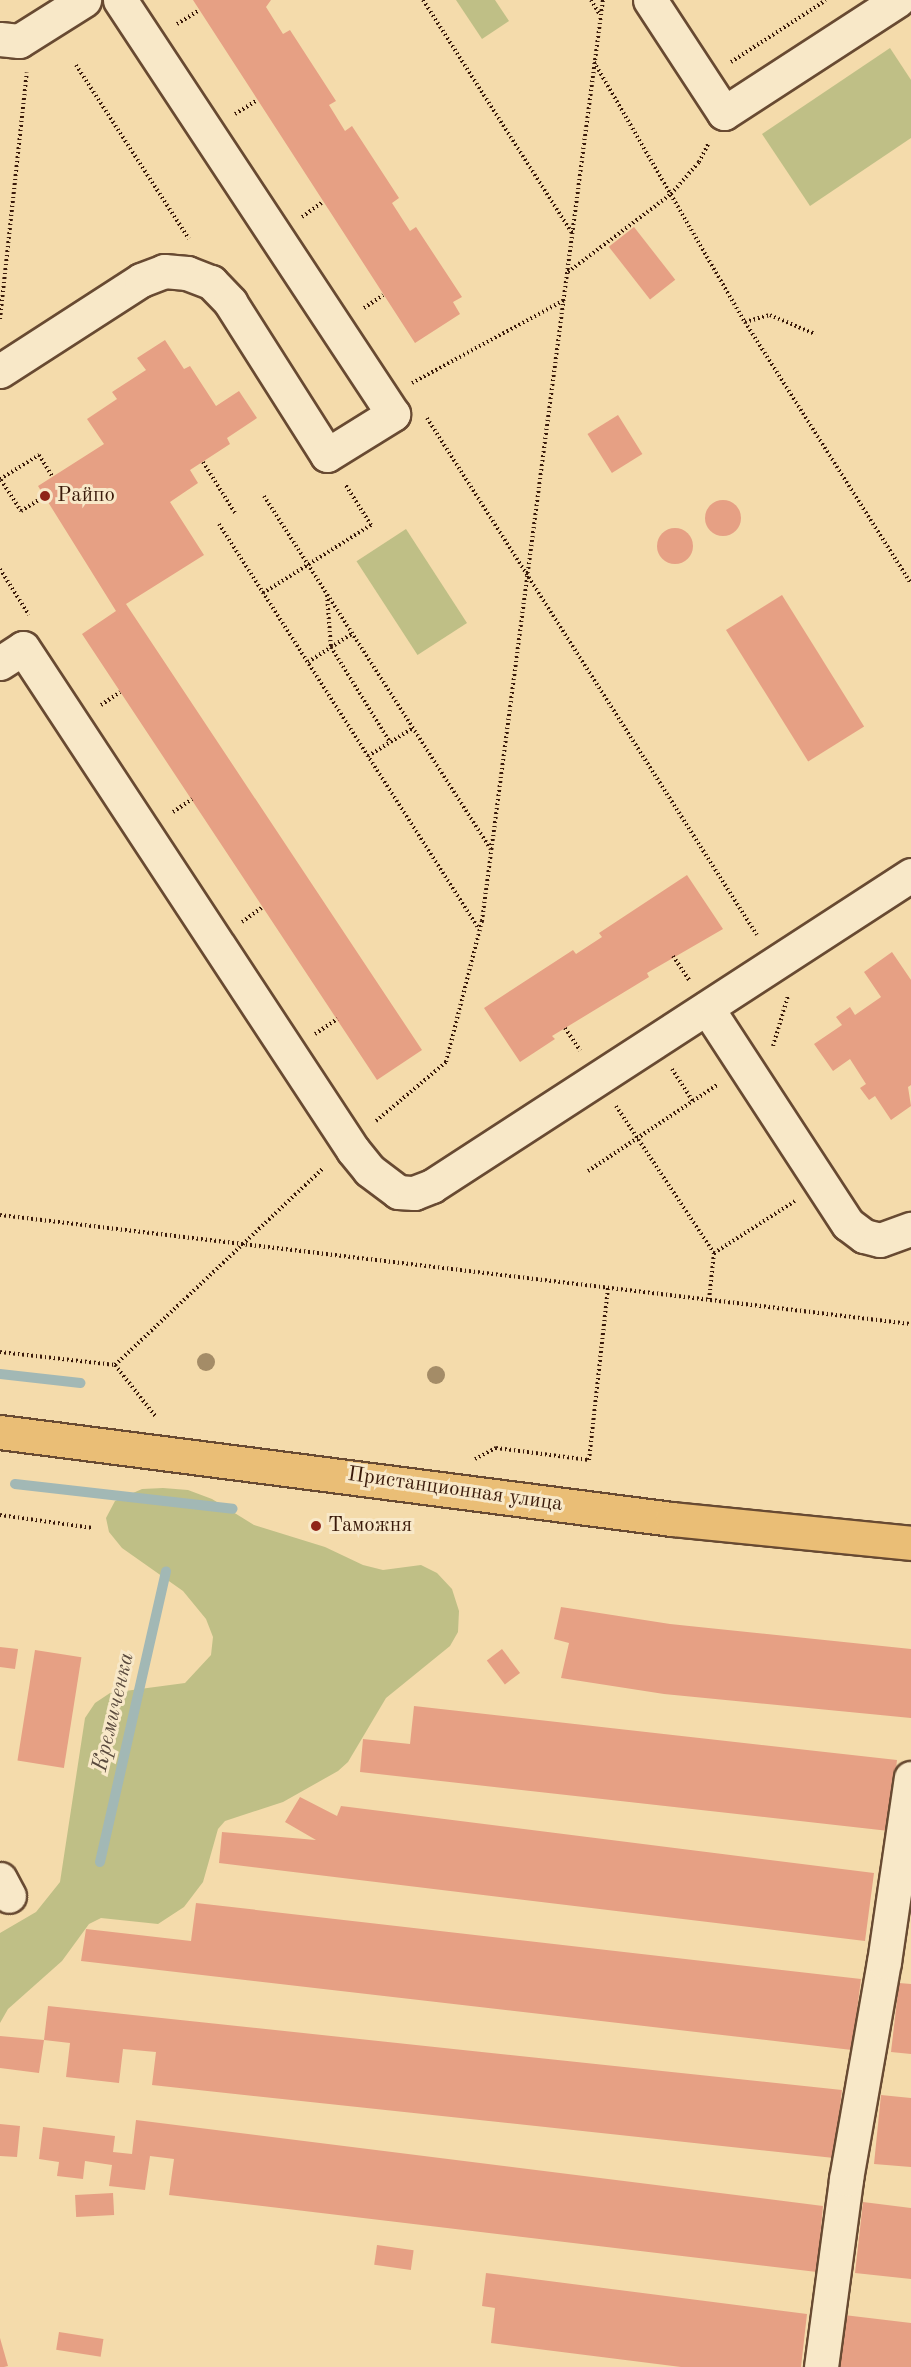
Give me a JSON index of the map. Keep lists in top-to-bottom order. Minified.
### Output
{"streets":{"main road":["Пристанционная улица"]},"water":["Кремиченка"],"places":["Райпо","Таможня"]}
